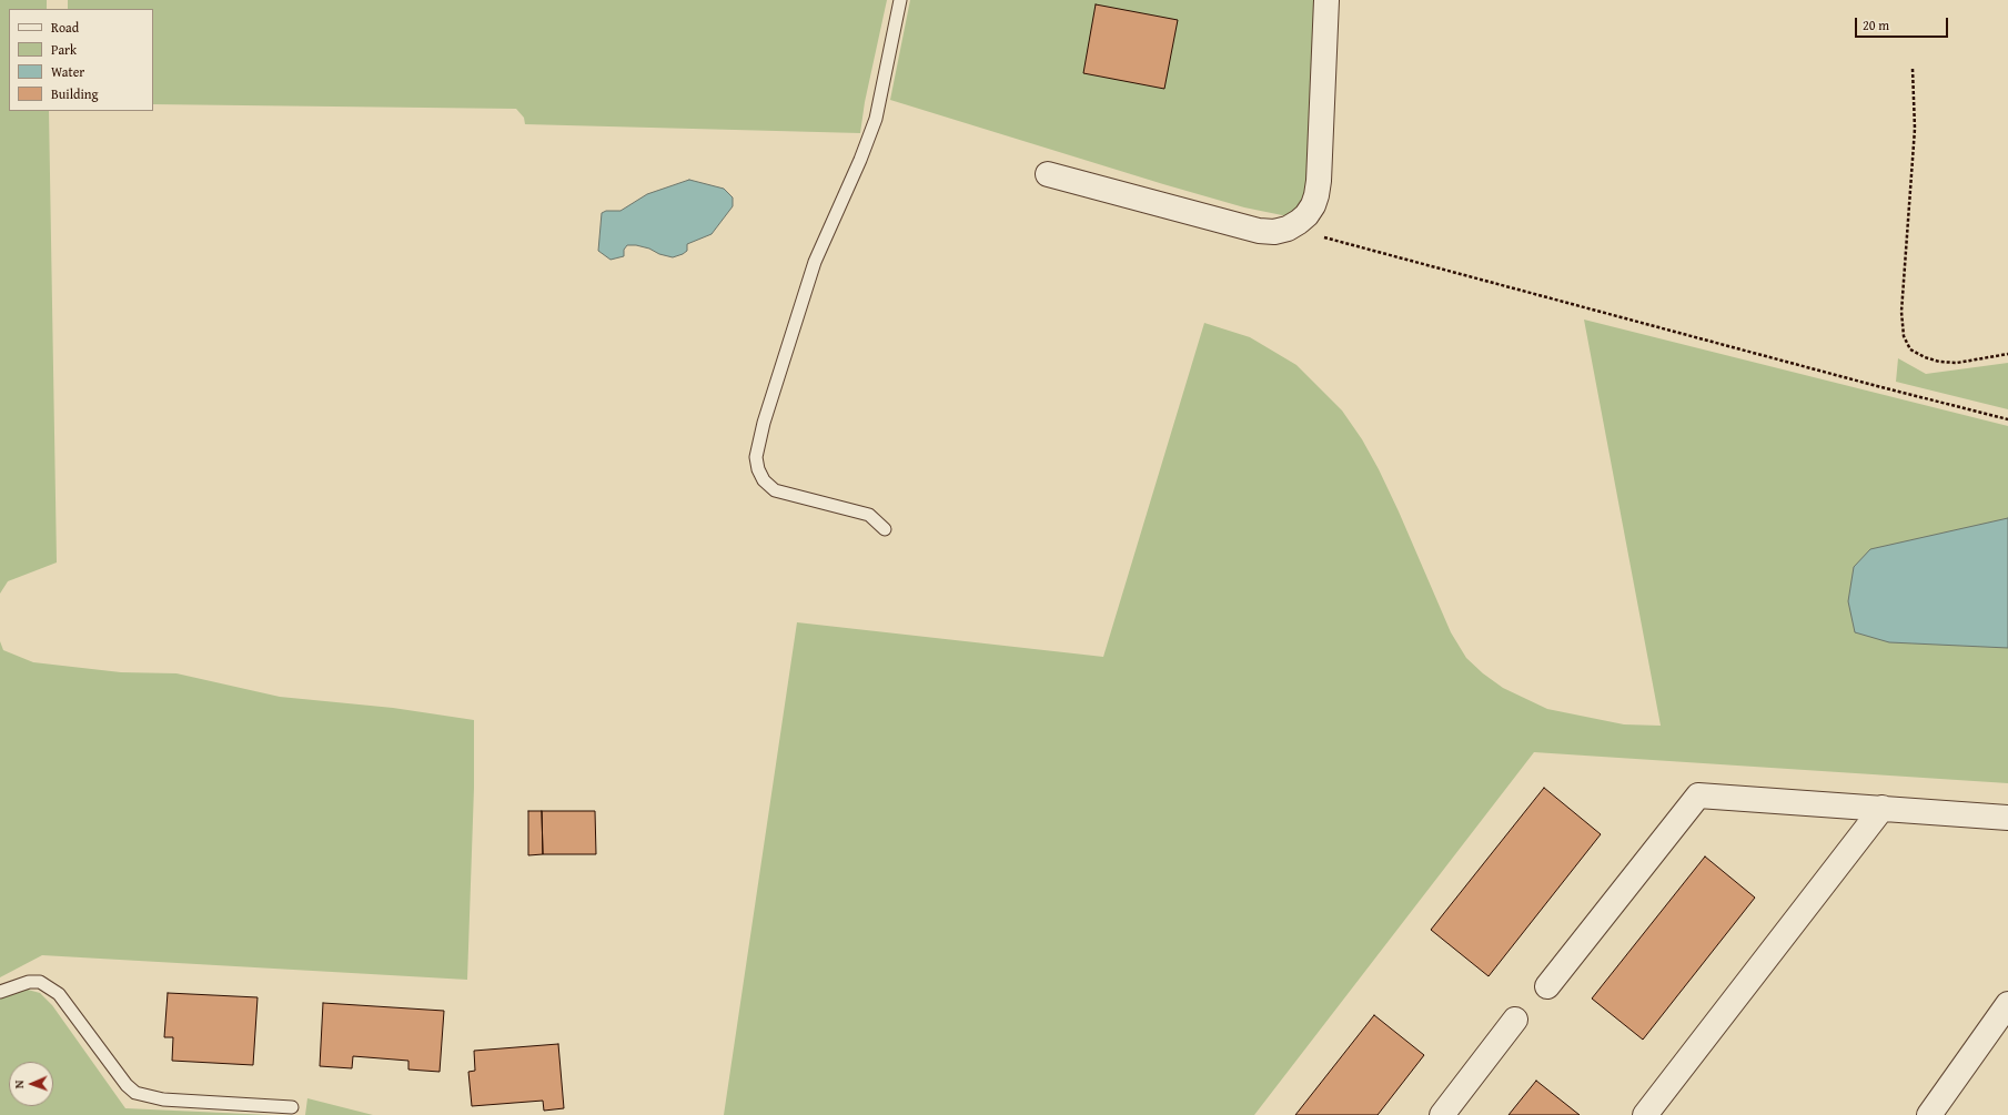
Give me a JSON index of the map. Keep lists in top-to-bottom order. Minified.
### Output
{"legend":["Road","Park","Water","Building"],"scale_bar":"20 m","north":"left"}
